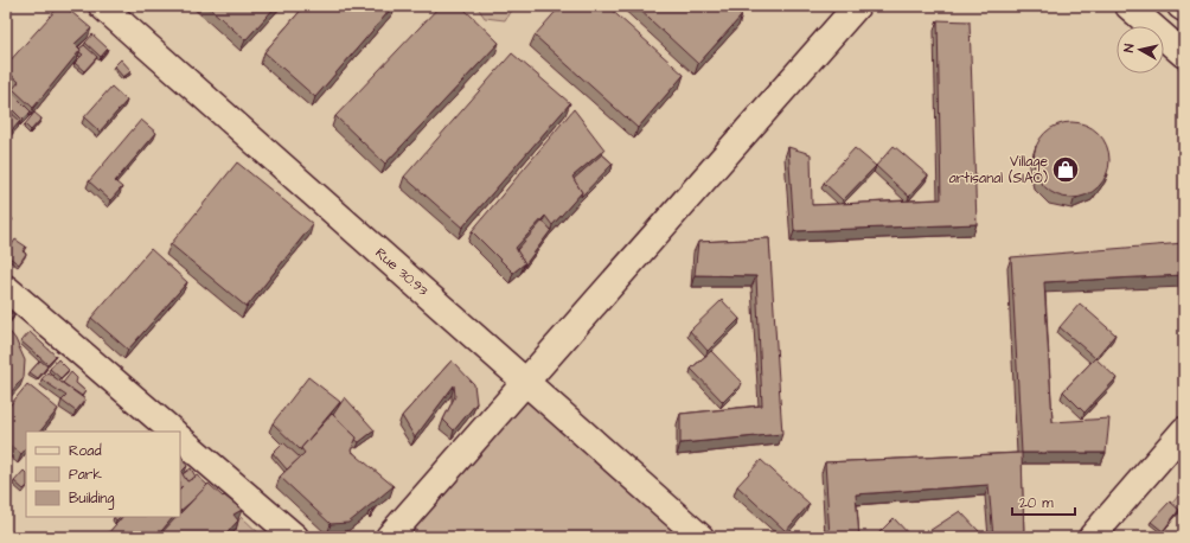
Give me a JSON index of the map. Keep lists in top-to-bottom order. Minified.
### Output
{"streets":{"street":["Rue 30.93"]},"places":{"shop":["Village artisanal (SIAO)"]},"legend":["Road","Park","Building"],"scale_bar":"20 m","north":"left"}
